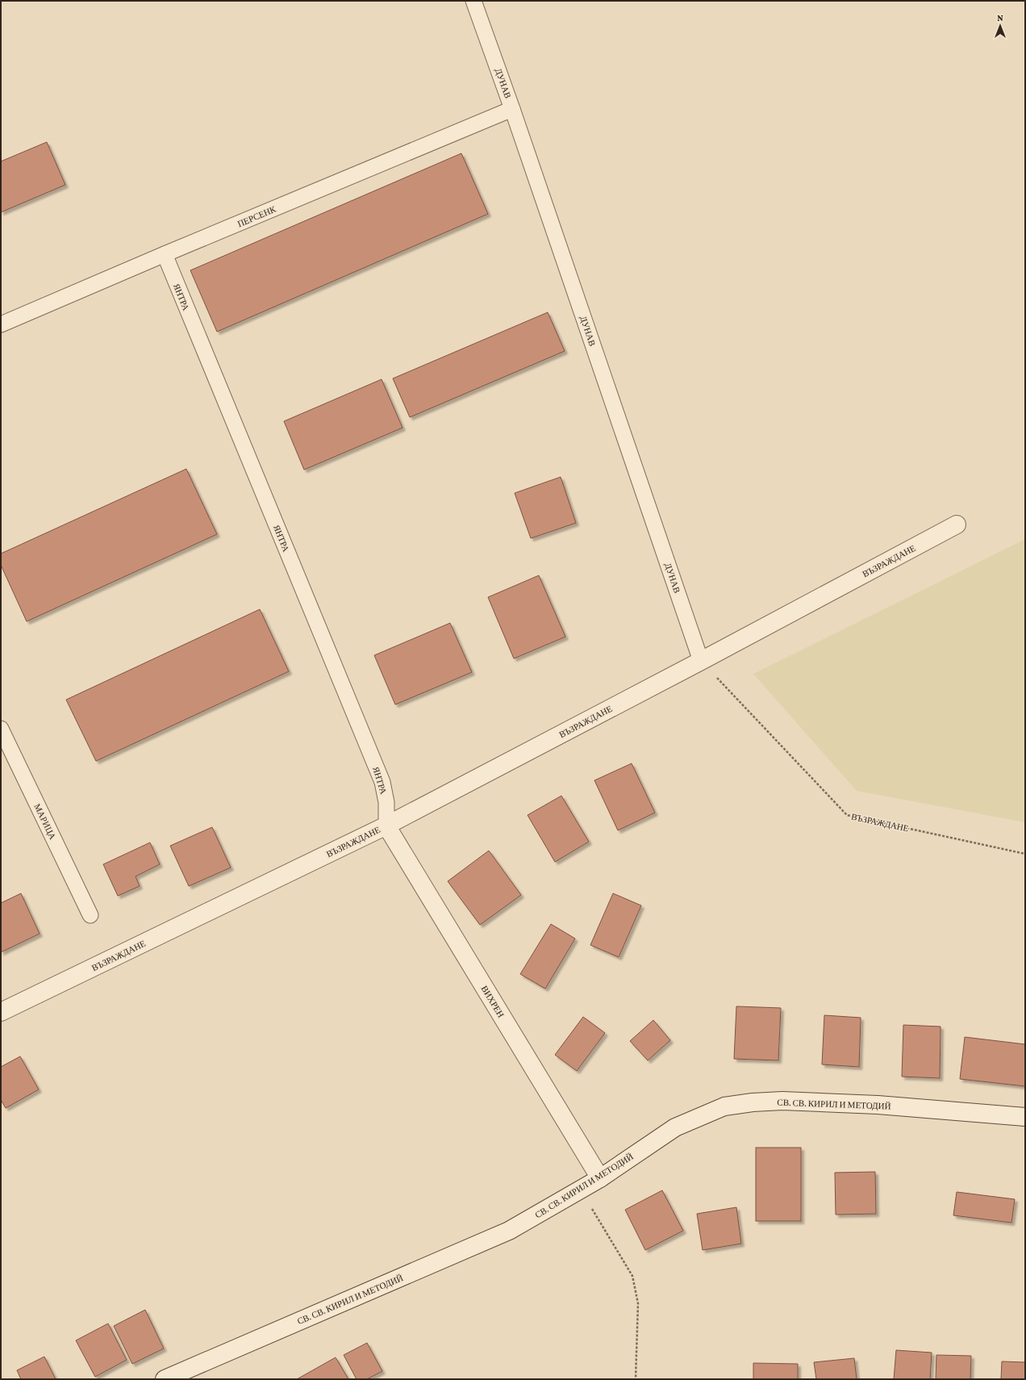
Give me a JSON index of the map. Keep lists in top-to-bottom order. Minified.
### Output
{"streets":{"street":["ВЪЗРАЖДАНЕ","ВИХРЕН","СВ. СВ. КИРИЛ И МЕТОДИЙ"],"lane":["ДУНАВ","ПЕРСЕНК","ЯНТРА","МАРИЦА"]},"crossings":[["ДУНАВ","ПЕРСЕНК"],["ДУНАВ","ВЪЗРАЖДАНЕ"],["ПЕРСЕНК","ЯНТРА"],["ЯНТРА","ВЪЗРАЖДАНЕ"],["ЯНТРА","ВИХРЕН"],["ВЪЗРАЖДАНЕ","ВИХРЕН"],["ВИХРЕН","СВ. СВ. КИРИЛ И МЕТОДИЙ"]],"north":"top"}
